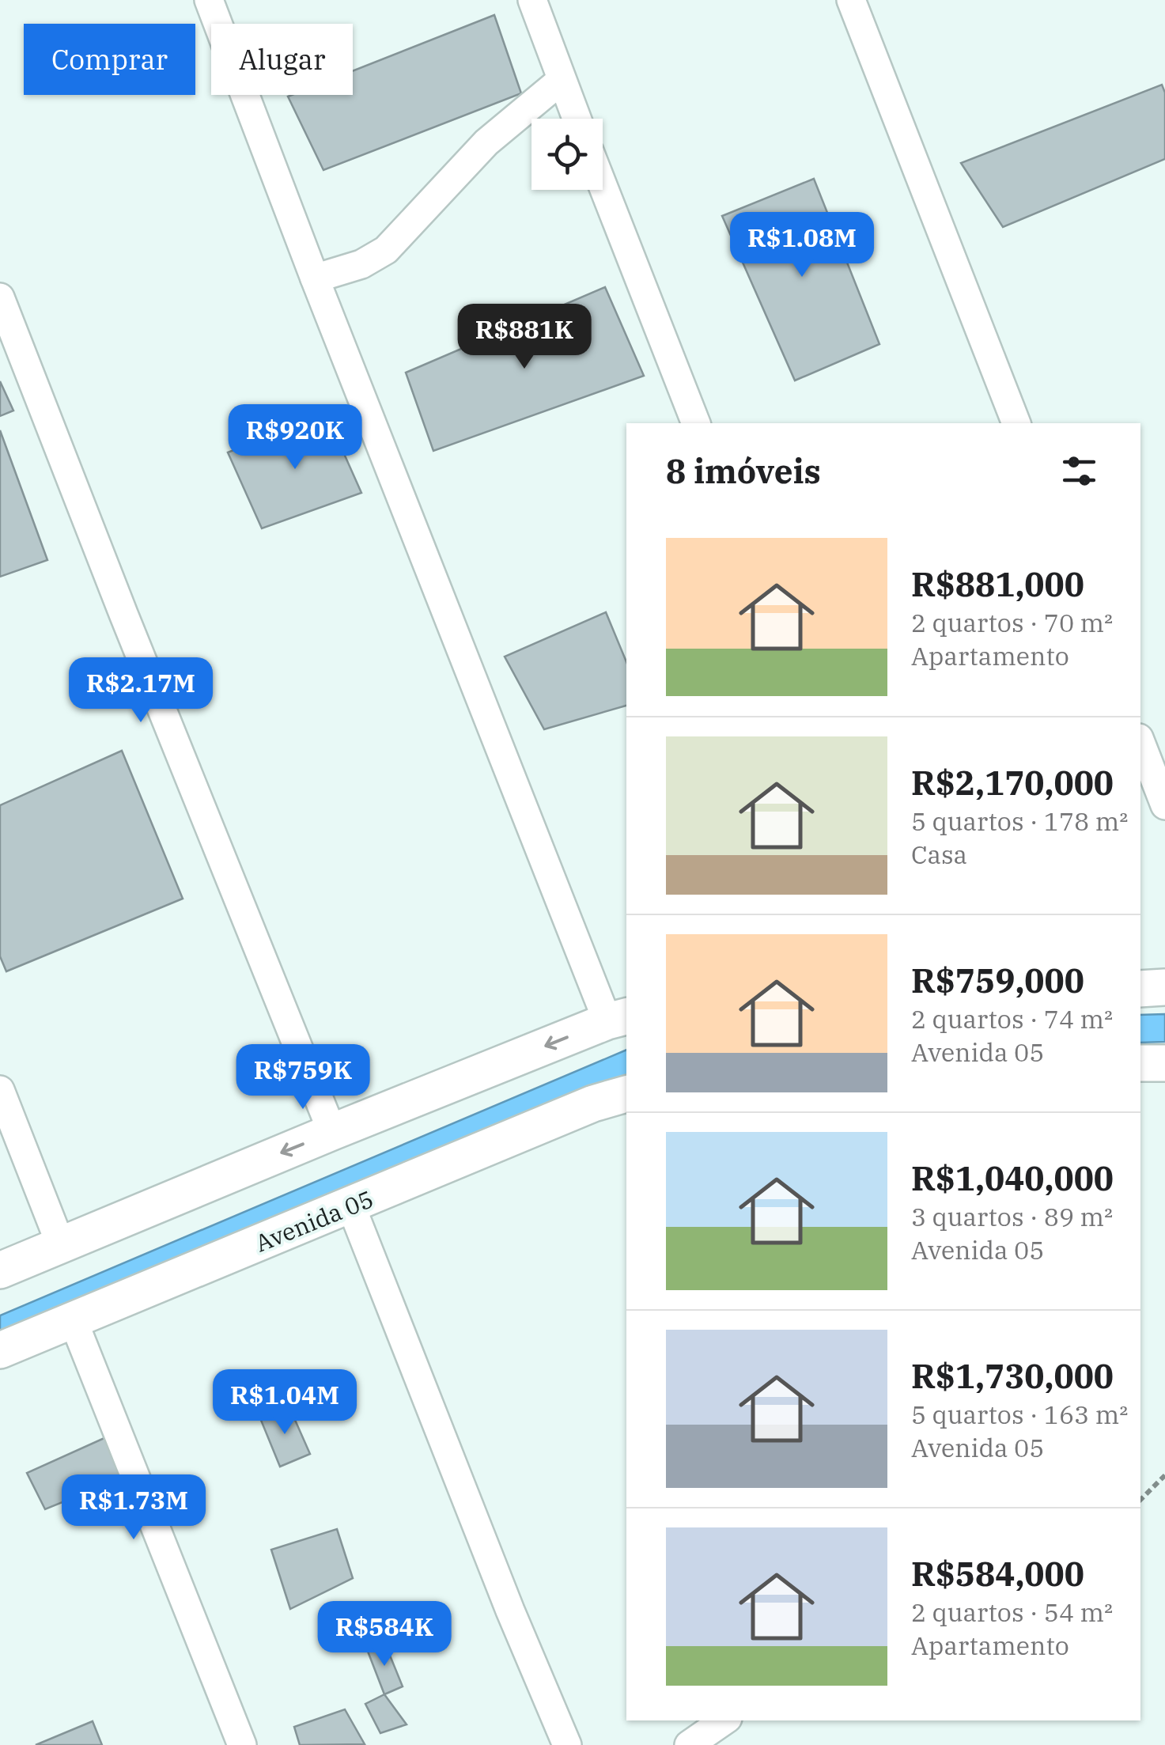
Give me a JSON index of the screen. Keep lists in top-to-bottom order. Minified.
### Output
{"streets":{"main road":["Avenida 05"]},"page":{"chip":["Comprar","Alugar"],"price":["R$1.08M","R$881K","R$920K","R$2.17M","R$759K","R$1.04M","R$1.73M","R$584K"],"heading":"8 imóveis","list":[{"name":"R$881,000","note":"2 quartos · 70 m² · Apartamento"},{"name":"R$2,170,000","note":"5 quartos · 178 m² · Casa"},{"name":"R$759,000","note":"2 quartos · 74 m² · Avenida 05"},{"name":"R$1,040,000","note":"3 quartos · 89 m² · Avenida 05"},{"name":"R$1,730,000","note":"5 quartos · 163 m² · Avenida 05"},{"name":"R$584,000","note":"2 quartos · 54 m² · Apartamento"}]}}
